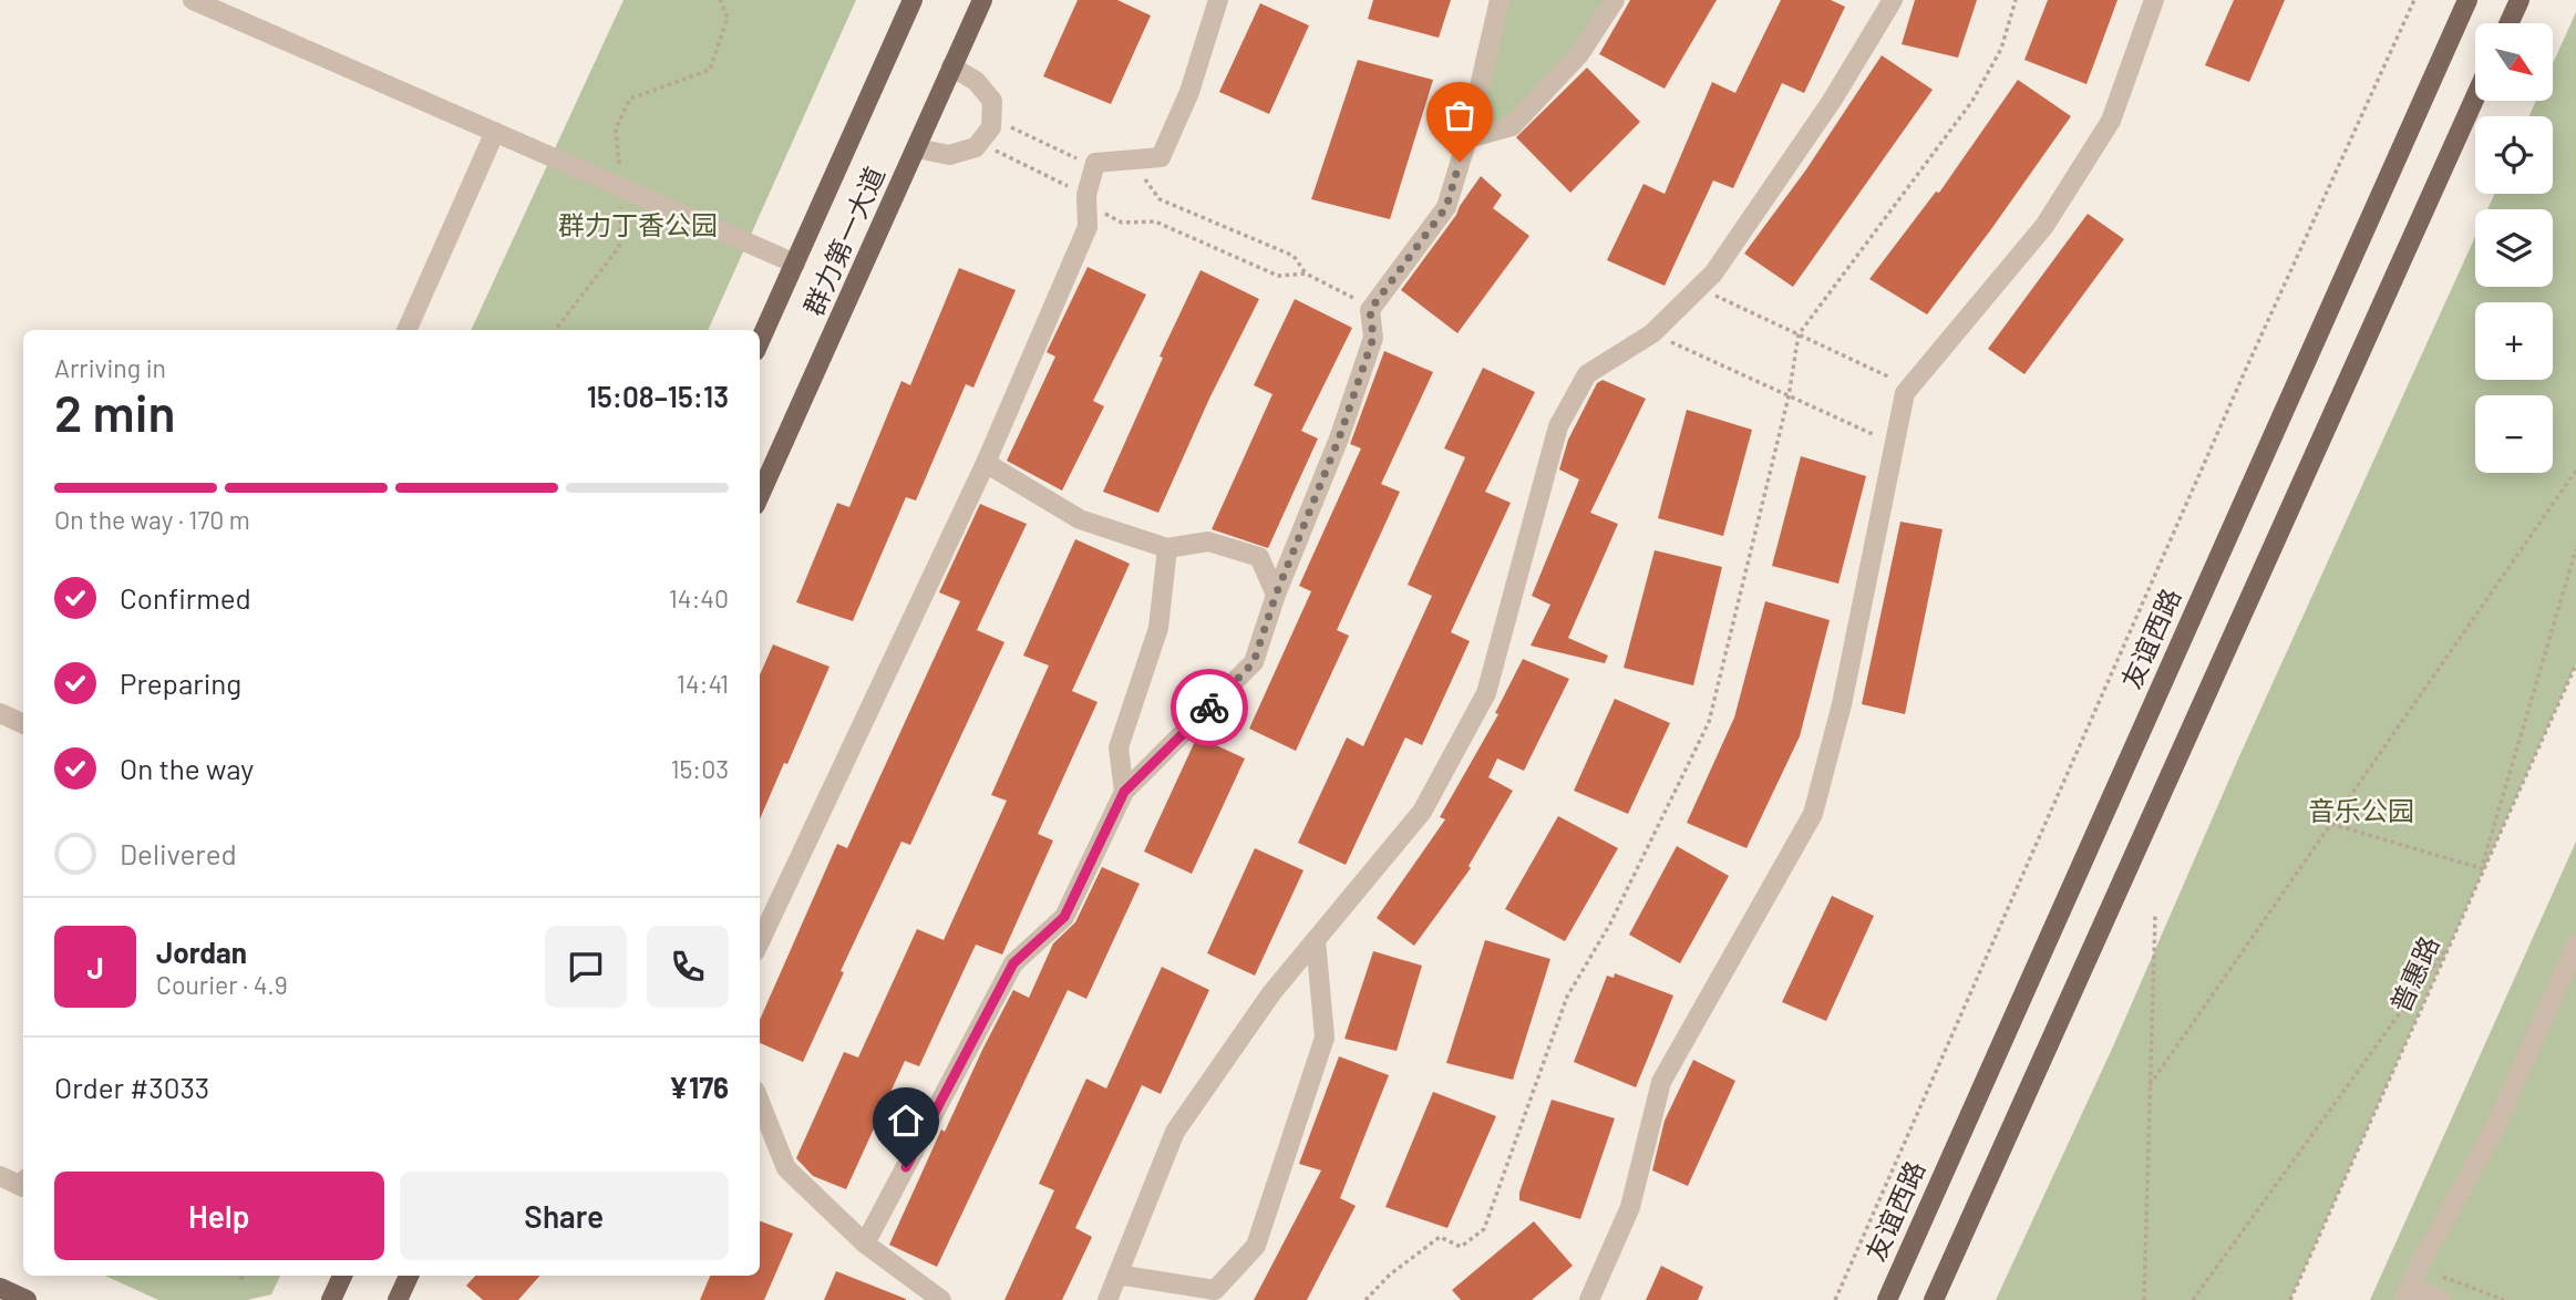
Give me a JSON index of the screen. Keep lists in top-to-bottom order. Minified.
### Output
{"streets":{"main road":["群力第一大道","友谊西路"],"path":["普惠路"]},"parks":["群力丁香公园","音乐公园"],"north":"bottom right","page":{"map_buttons":["+","−"],"heading":["2 min","Arriving in","15:08–15:13"],"panel":["Jordan","Courier · 4.9","Order #3033","¥176"],"bar":"On the way · 170 m","list":[["Confirmed","14:40"],["Preparing","14:41"],["On the way","15:03"],"Delivered"],"round":"J","buttons":["Help","Share"]}}
